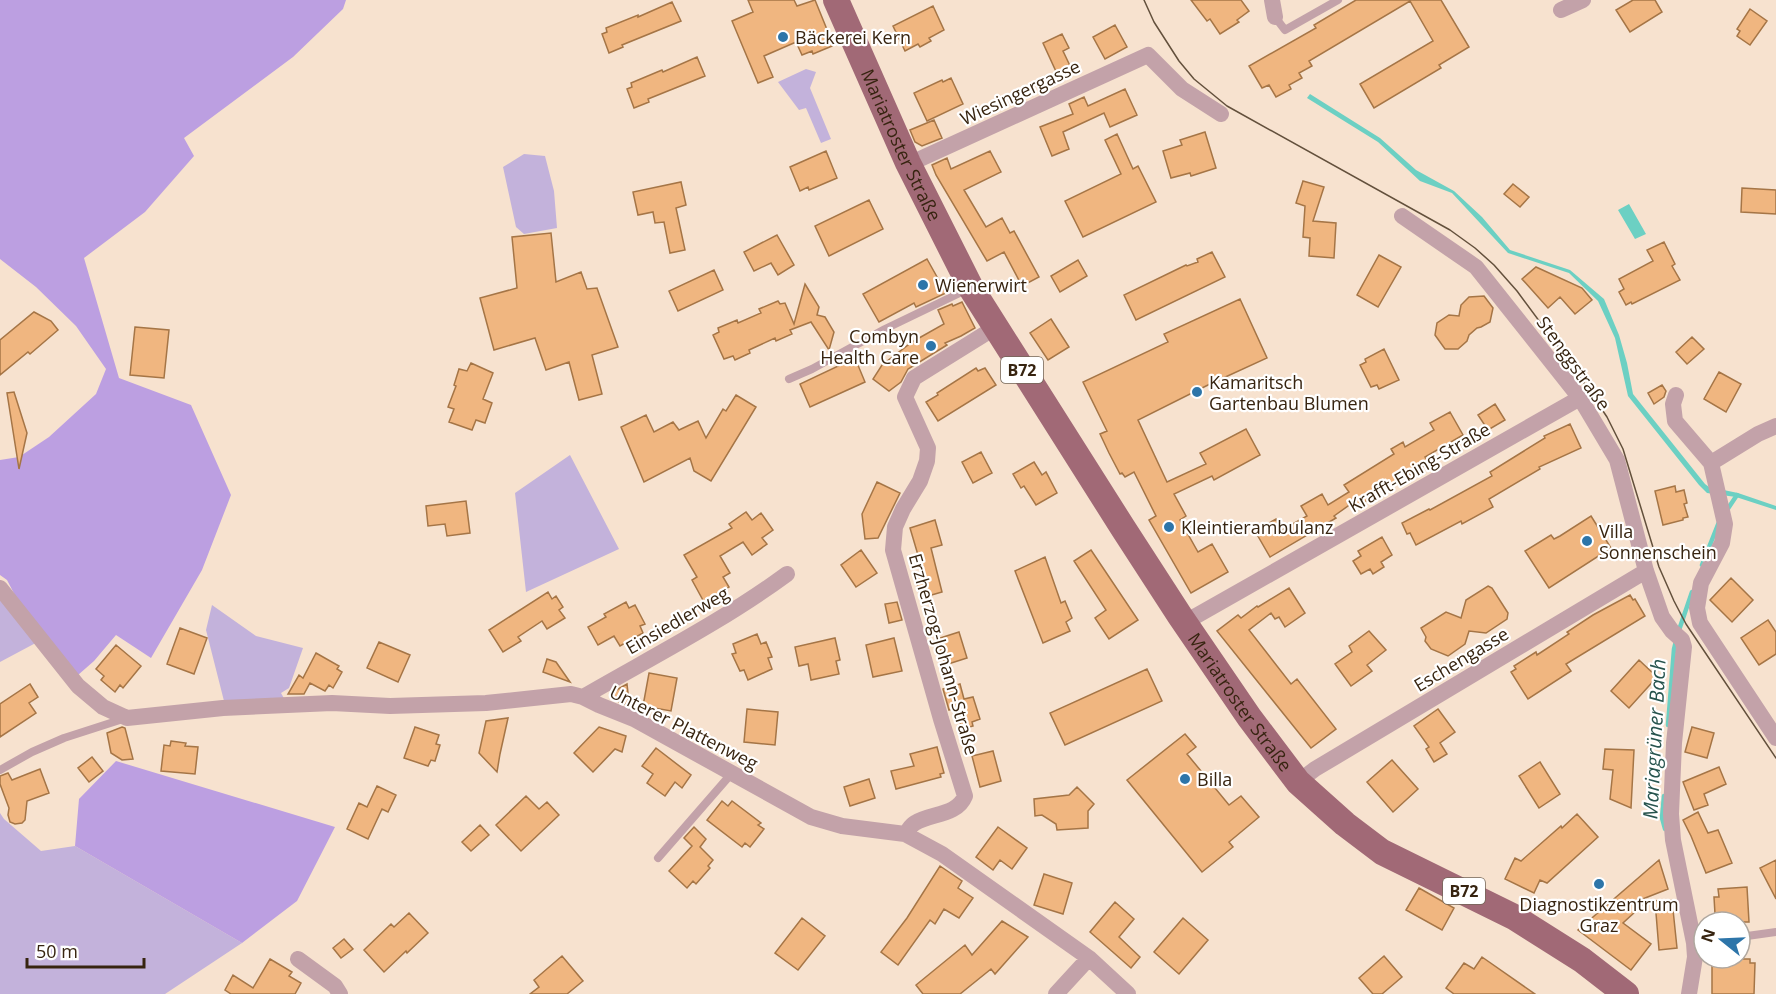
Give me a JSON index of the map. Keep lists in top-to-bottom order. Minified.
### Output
{"streets":{"main road":["Mariatroster Straße","B72"],"street":["Wiesingergasse","Stenggstraße","Krafft-Ebing-Straße","Einsiedlerweg","Erzherzog-Johann-Straße","Eschengasse","Unterer Plattenweg"]},"crossings":[["Wiesingergasse","Mariatroster Straße"],["Mariatroster Straße","Krafft-Ebing-Straße"],["Mariatroster Straße","Erzherzog-Johann-Straße"],["Mariatroster Straße","Eschengasse"],["Stenggstraße","Krafft-Ebing-Straße"],["Stenggstraße","Eschengasse"],["Einsiedlerweg","Unterer Plattenweg"],["Erzherzog-Johann-Straße","Unterer Plattenweg"]],"water":["Mariagrüner Bach"],"places":["Bäckerei Kern","Wienerwirt","Combyn Health Care","Kamaritsch Gartenbau Blumen","Kleintierambulanz","Villa Sonnenschein","Billa","Diagnostikzentrum Graz"],"scale_bar":"50 m","north":"left"}
